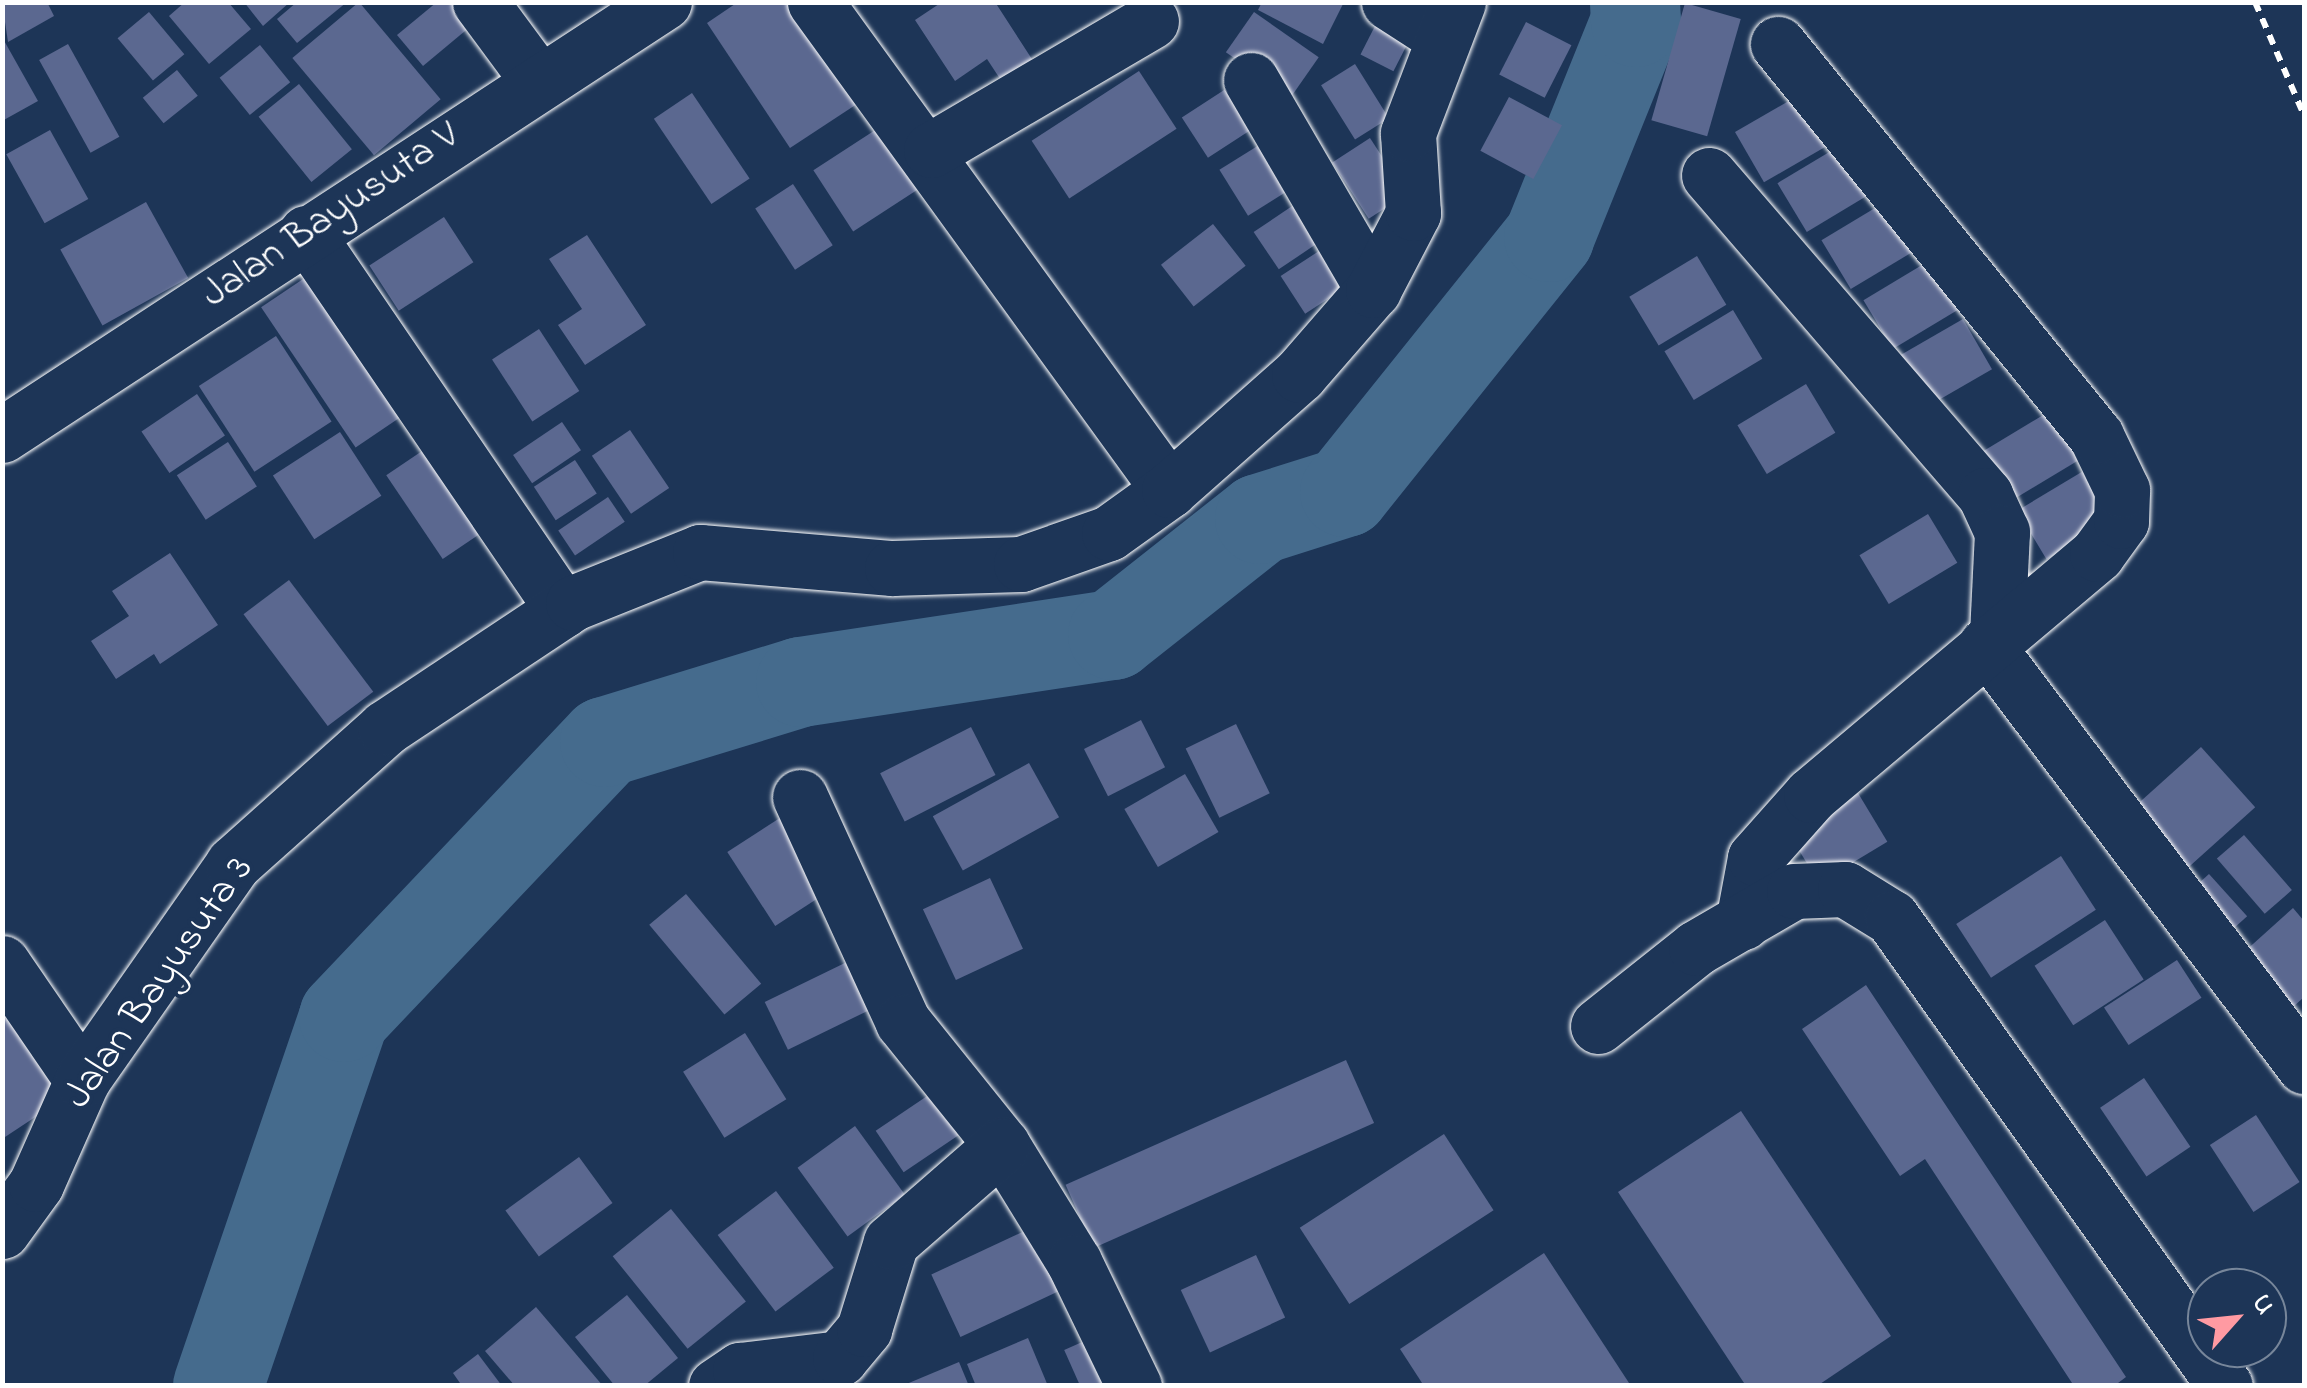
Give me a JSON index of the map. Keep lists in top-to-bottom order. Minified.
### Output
{"streets":{"street":["Jalan Bayusuta V","Jalan Bayusuta 3"]},"north":"top right"}
